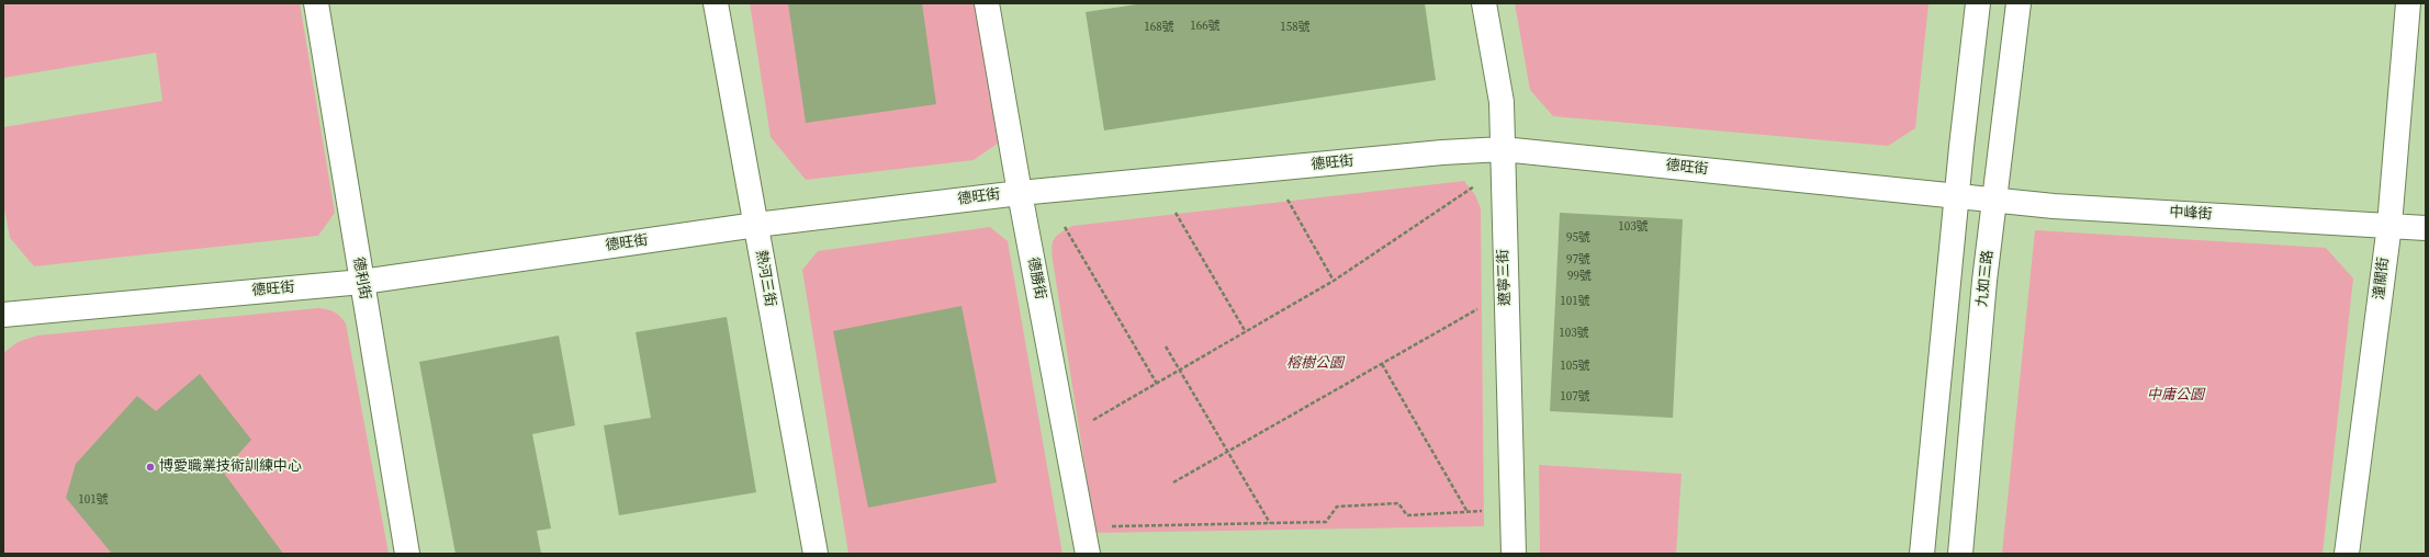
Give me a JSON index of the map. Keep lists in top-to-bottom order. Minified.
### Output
{"streets":{"street":["德旺街","中峰街","遼寧三街","德利街","熱河三街","德勝街","九如三路","潼關街"]},"crossings":[["德旺街","中峰街"],["德旺街","遼寧三街"],["德旺街","德利街"],["德旺街","熱河三街"],["德旺街","德勝街"],["中峰街","九如三路"],["中峰街","潼關街"]],"parks":["榕樹公園","中庸公園"],"places":["博愛職業技術訓練中心"],"house_numbers":["166號","168號","158號","103號","95號","97號","99號","101號","103號","105號","107號","101號"]}
